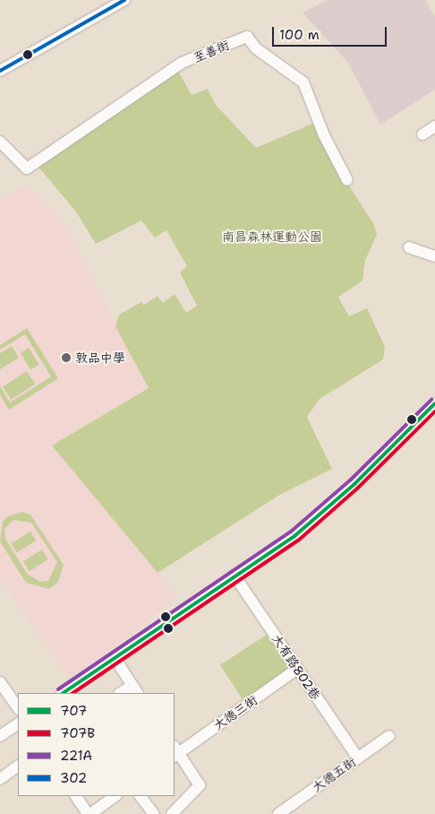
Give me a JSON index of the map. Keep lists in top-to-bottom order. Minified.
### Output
{"streets":{"street":["至善街","大有路802巷","大德三街","大德五街"]},"crossings":[["大有路802巷","大德三街"],["大有路802巷","大德五街"]],"parks":["南昌森林運動公園"],"places":["敦品中學"],"lines":["transit line 302","transit line 221A","transit line 707","transit line 707B"],"legend":["707","707B","221A","302"],"scale_bar":"100 m"}
